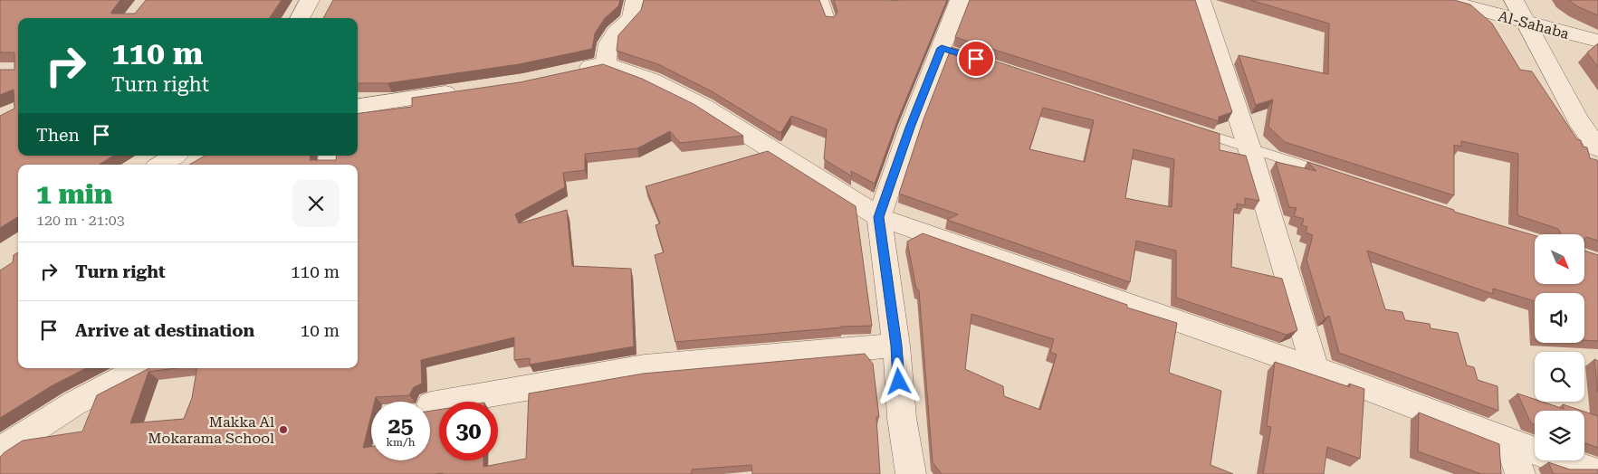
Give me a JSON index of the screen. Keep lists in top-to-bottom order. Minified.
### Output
{"streets":{"street":["Al-Sahaba"]},"places":["Makka Al Mokarama School"],"north":"bottom right","page":{"turn":["110 m","Turn right"],"then":"Then","heading":["1 min","120 m · 21:03"],"list":[{"name":"Turn right","value":"110 m"},{"name":"Arrive at destination","value":"10 m"}],"speed":"25 km/h","limit":"30"}}
